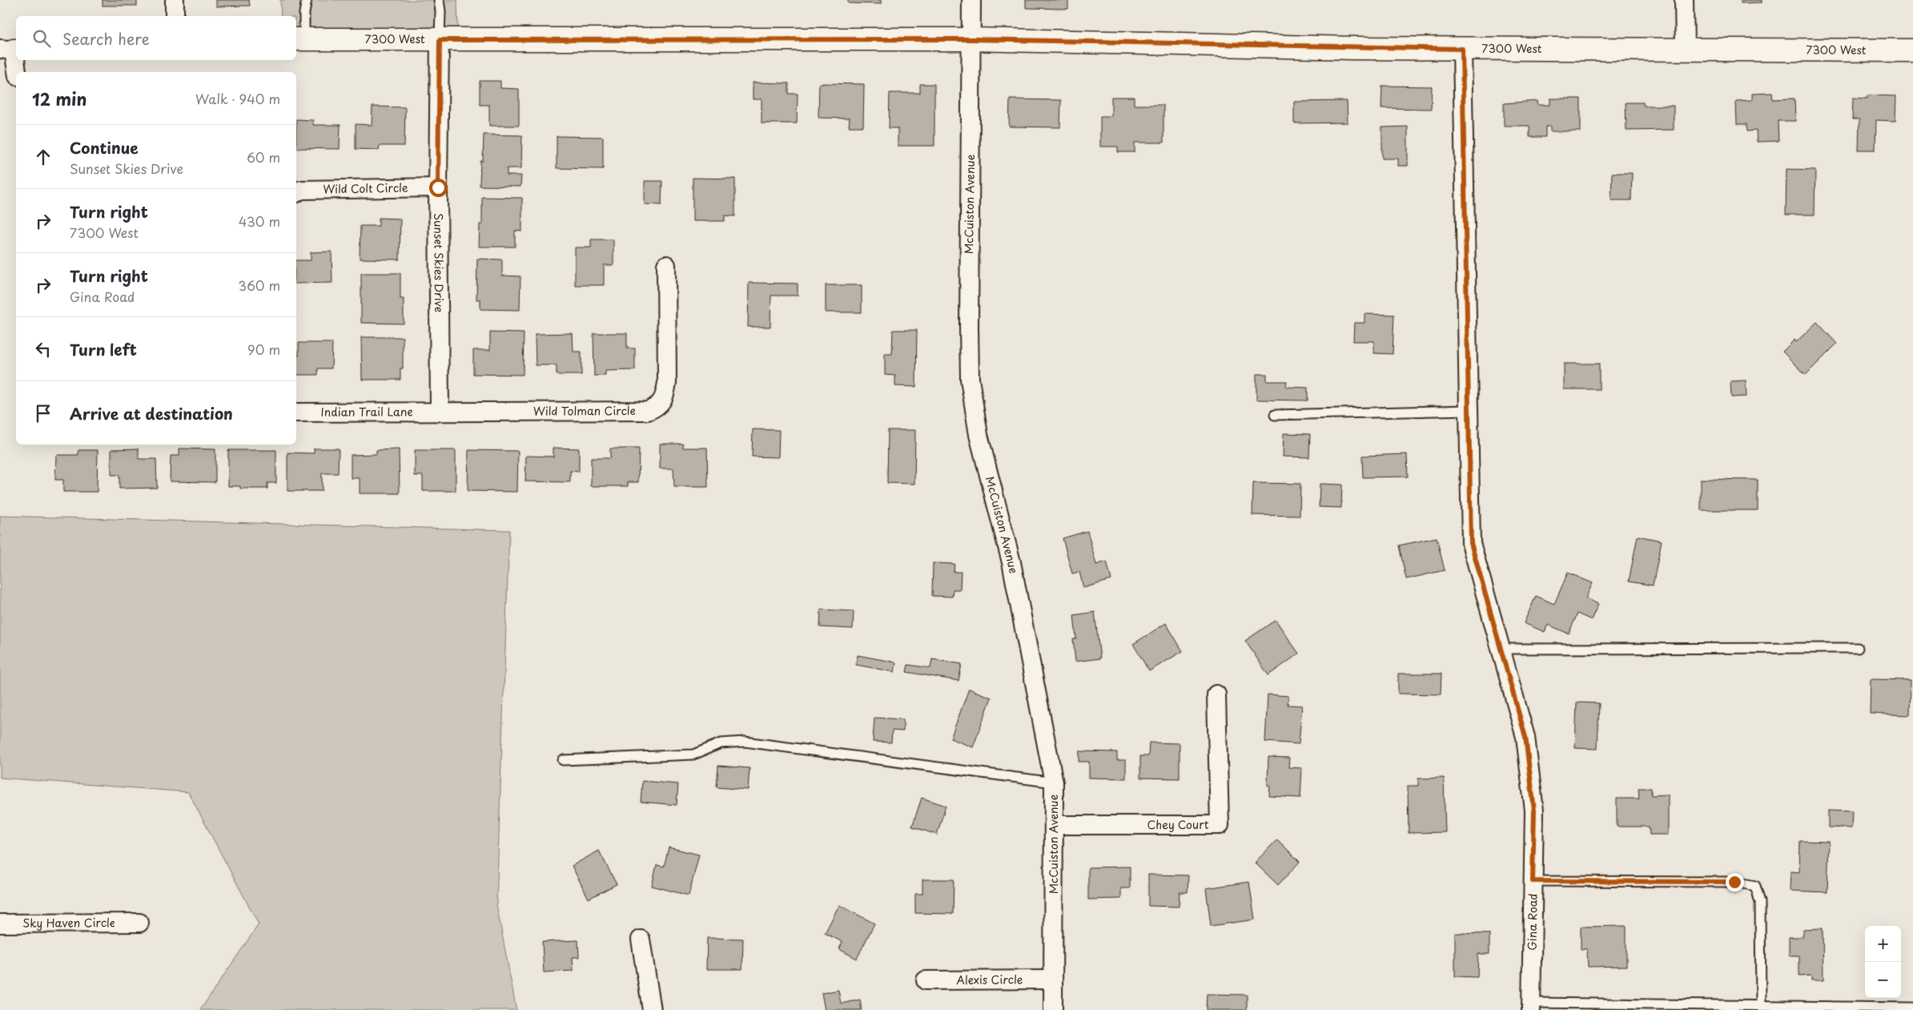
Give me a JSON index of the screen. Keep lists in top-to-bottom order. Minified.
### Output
{"streets":{"street":["7300 West","Wild Colt Circle","McCuiston Avenue","Sunset Skies Drive","Wild Tolman Circle","Indian Trail Lane","Chey Court","Gina Road","Sky Haven Circle","Alexis Circle"]},"crossings":[["7300 West","McCuiston Avenue"],["7300 West","Sunset Skies Drive"],["7300 West","Gina Road"],["Wild Colt Circle","Sunset Skies Drive"],["McCuiston Avenue","Chey Court"],["McCuiston Avenue","Alexis Circle"],["Sunset Skies Drive","Wild Tolman Circle"],["Sunset Skies Drive","Indian Trail Lane"],["Wild Tolman Circle","Indian Trail Lane"]],"page":{"search":"Search here","heading":["12 min","Walk · 940 m"],"list":[["Continue","Sunset Skies Drive","60 m"],["Turn right","7300 West","430 m"],["Turn right","Gina Road","360 m"],["Turn left","90 m"],"Arrive at destination"],"map_buttons":["+","−"]}}
